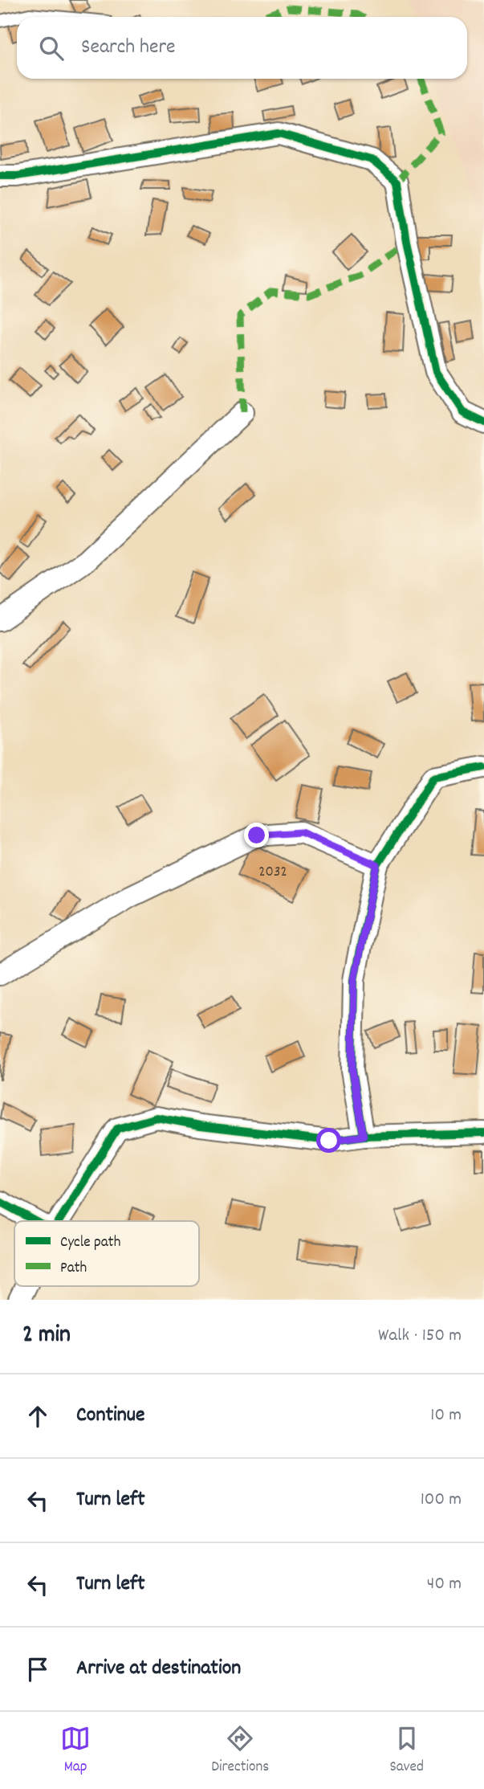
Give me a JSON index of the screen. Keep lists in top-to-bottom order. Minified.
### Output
{"house_numbers":["2032"],"legend":["Cycle path","Path"],"page":{"search":"Search here","heading":["2 min","Walk · 150 m"],"list":[["Continue","10 m"],["Turn left","100 m"],["Turn left","40 m"],"Arrive at destination"],"nav":["Map","Directions","Saved"]}}
